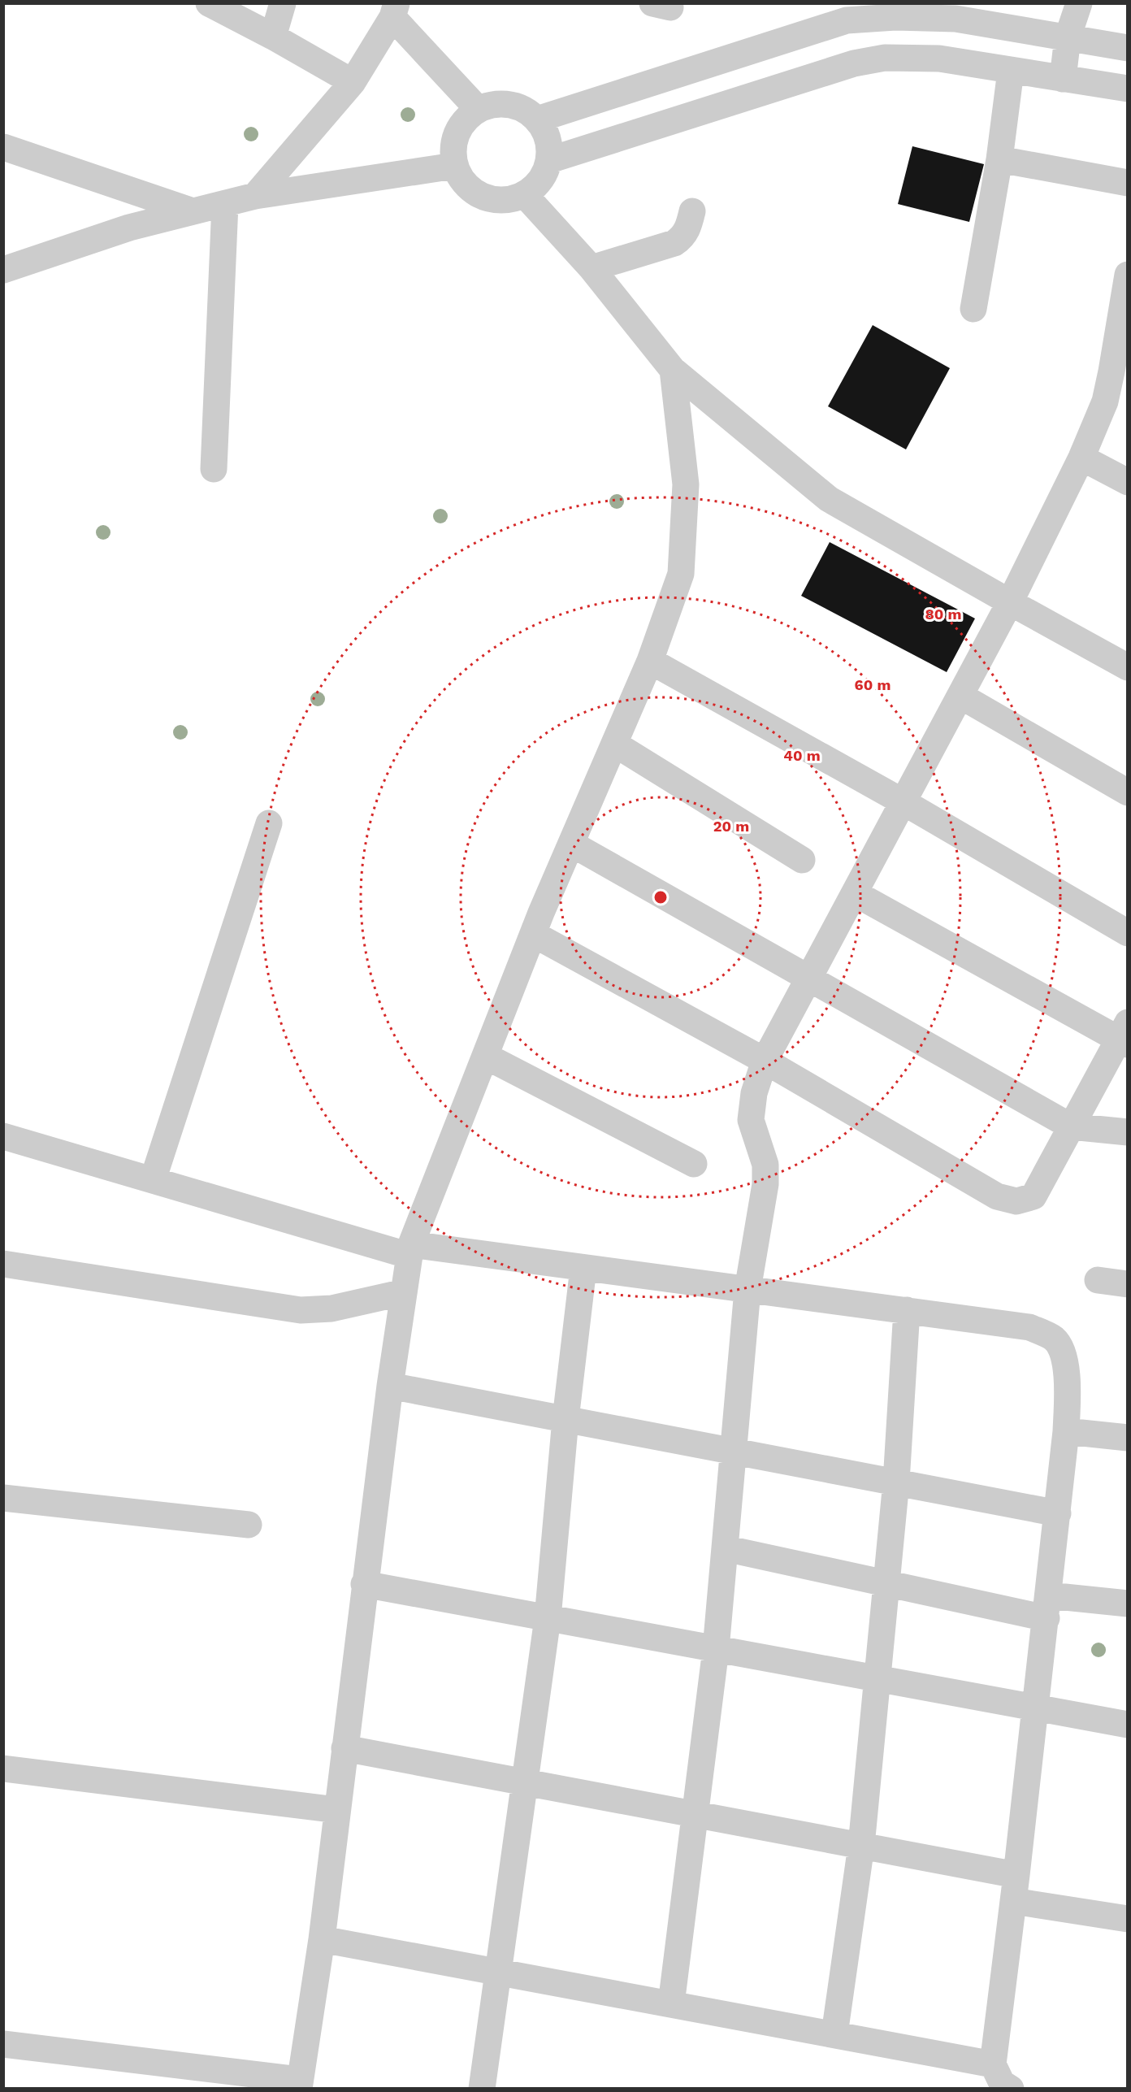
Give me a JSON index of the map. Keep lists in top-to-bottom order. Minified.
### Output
{"rings":["80 m","60 m","40 m","20 m"]}
